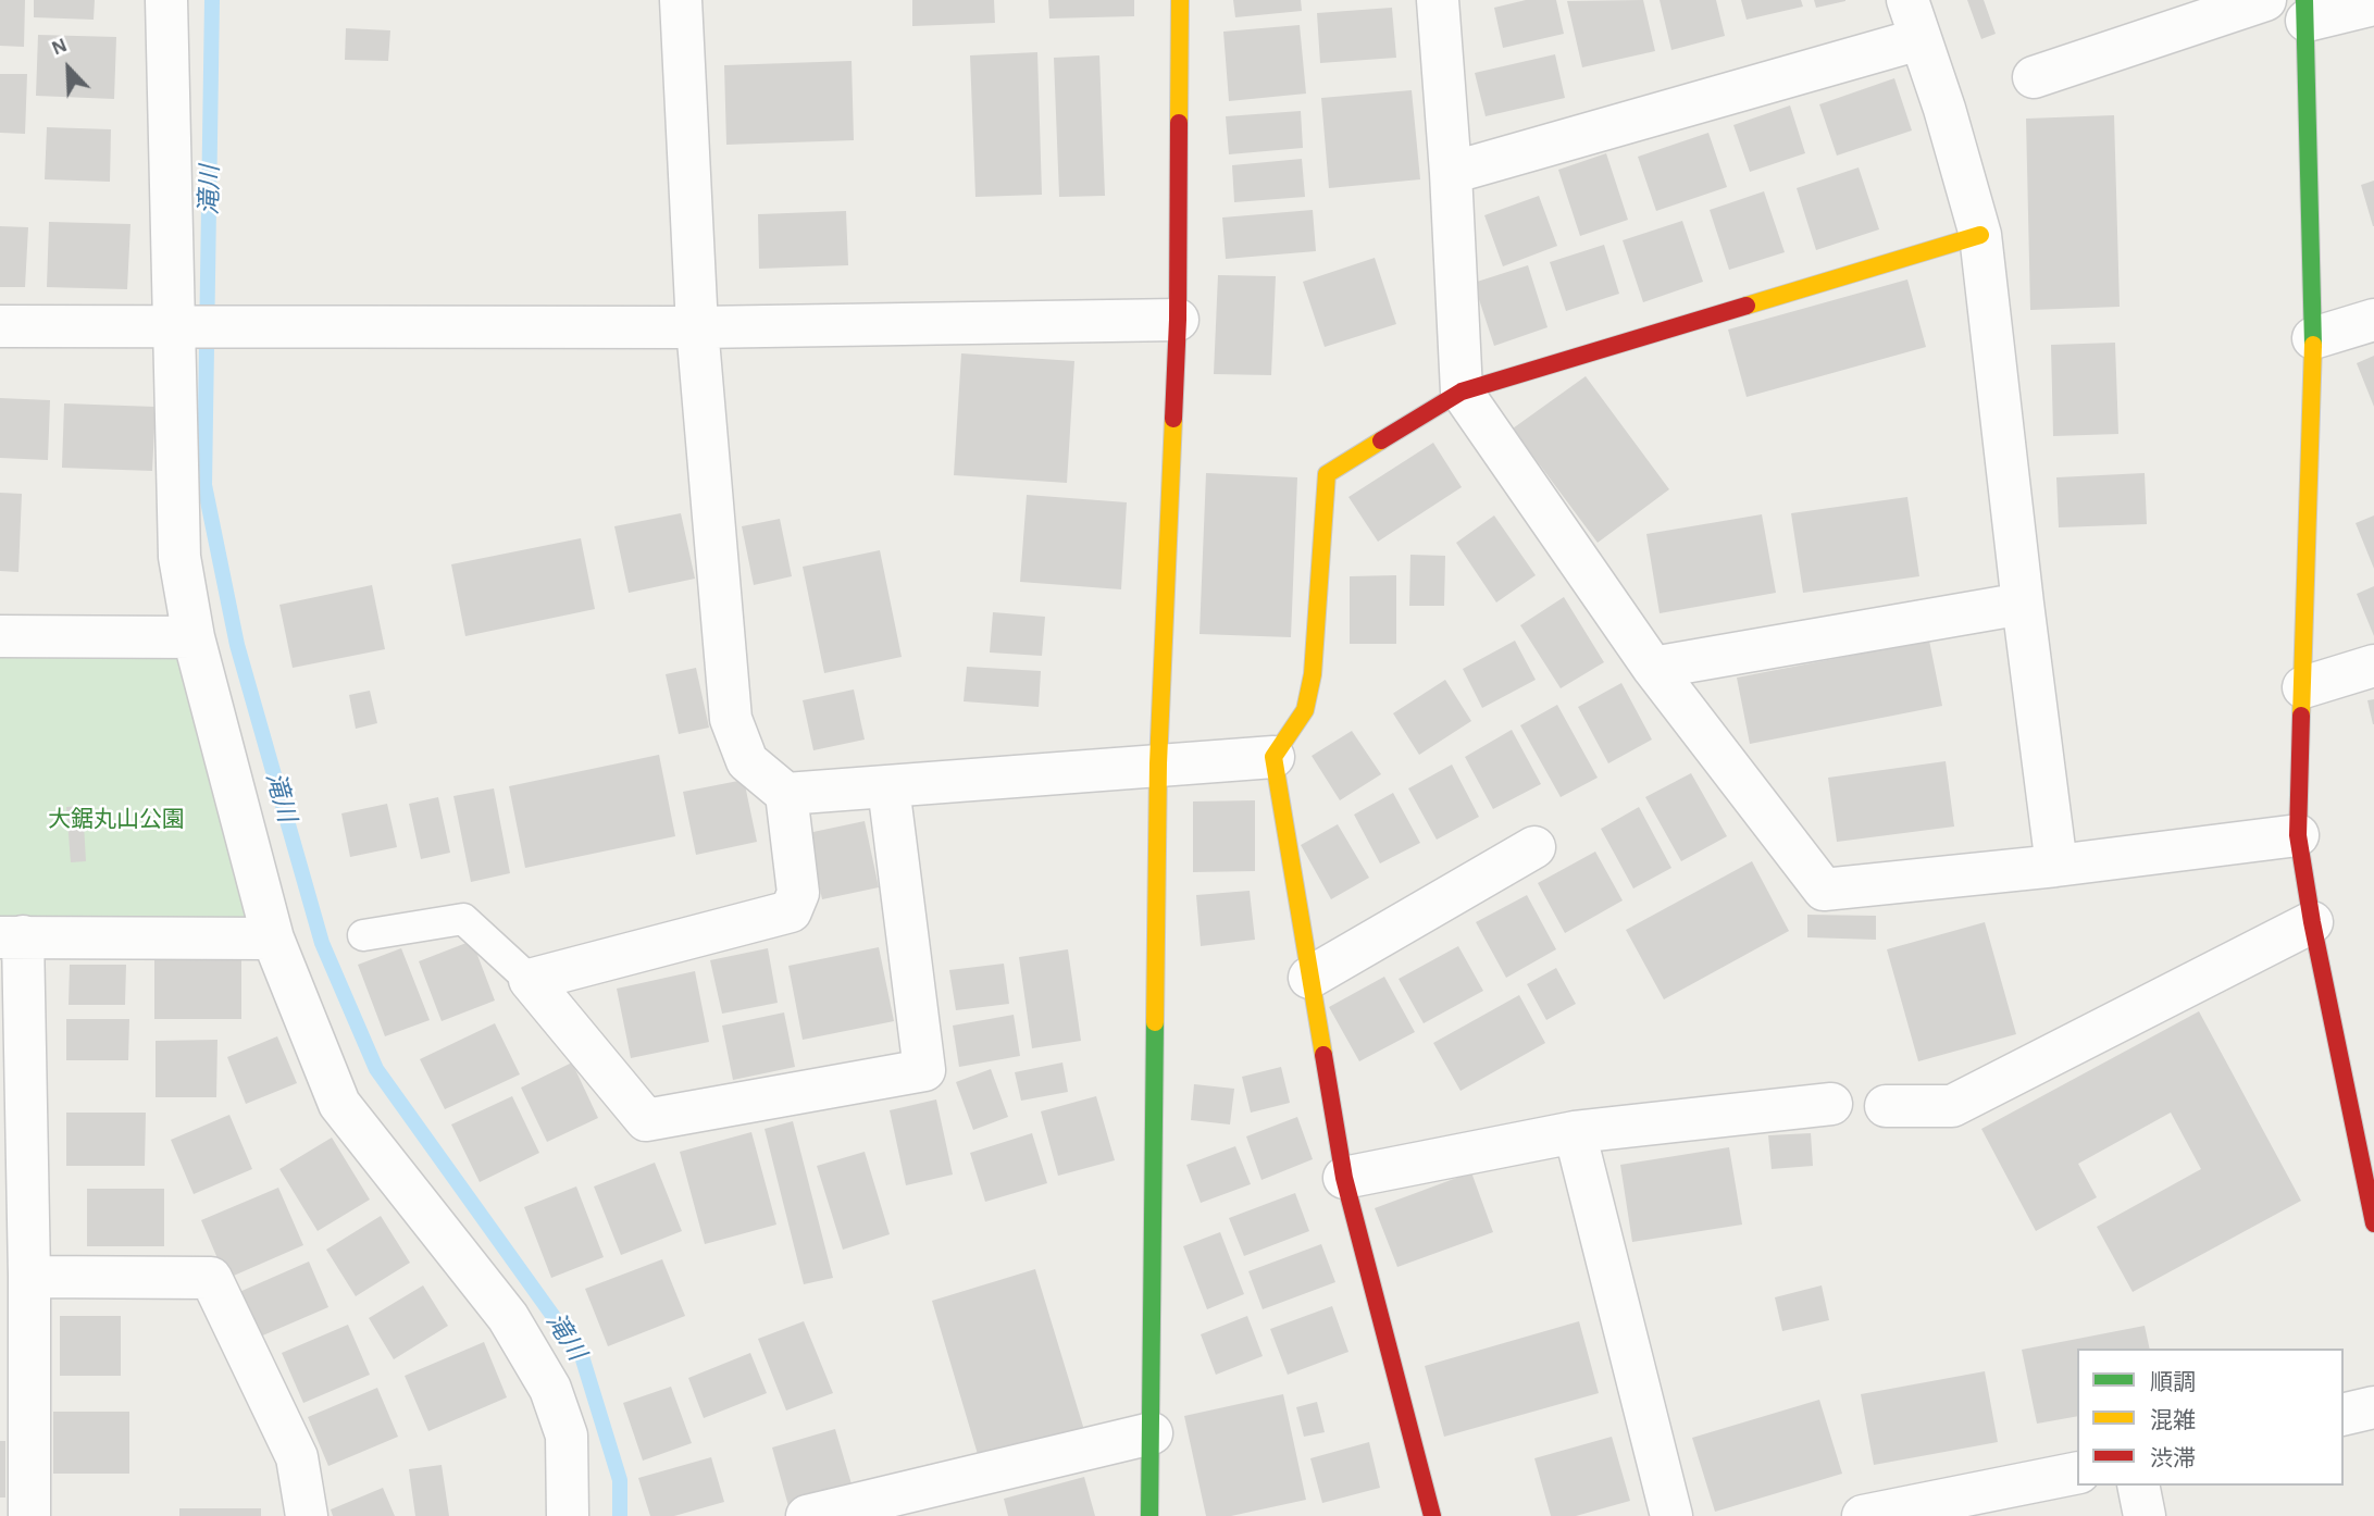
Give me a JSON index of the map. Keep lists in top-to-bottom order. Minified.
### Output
{"water":["滝川"],"parks":["大鋸丸山公園"],"legend":["順調","混雑","渋滞"],"north":"top left"}
